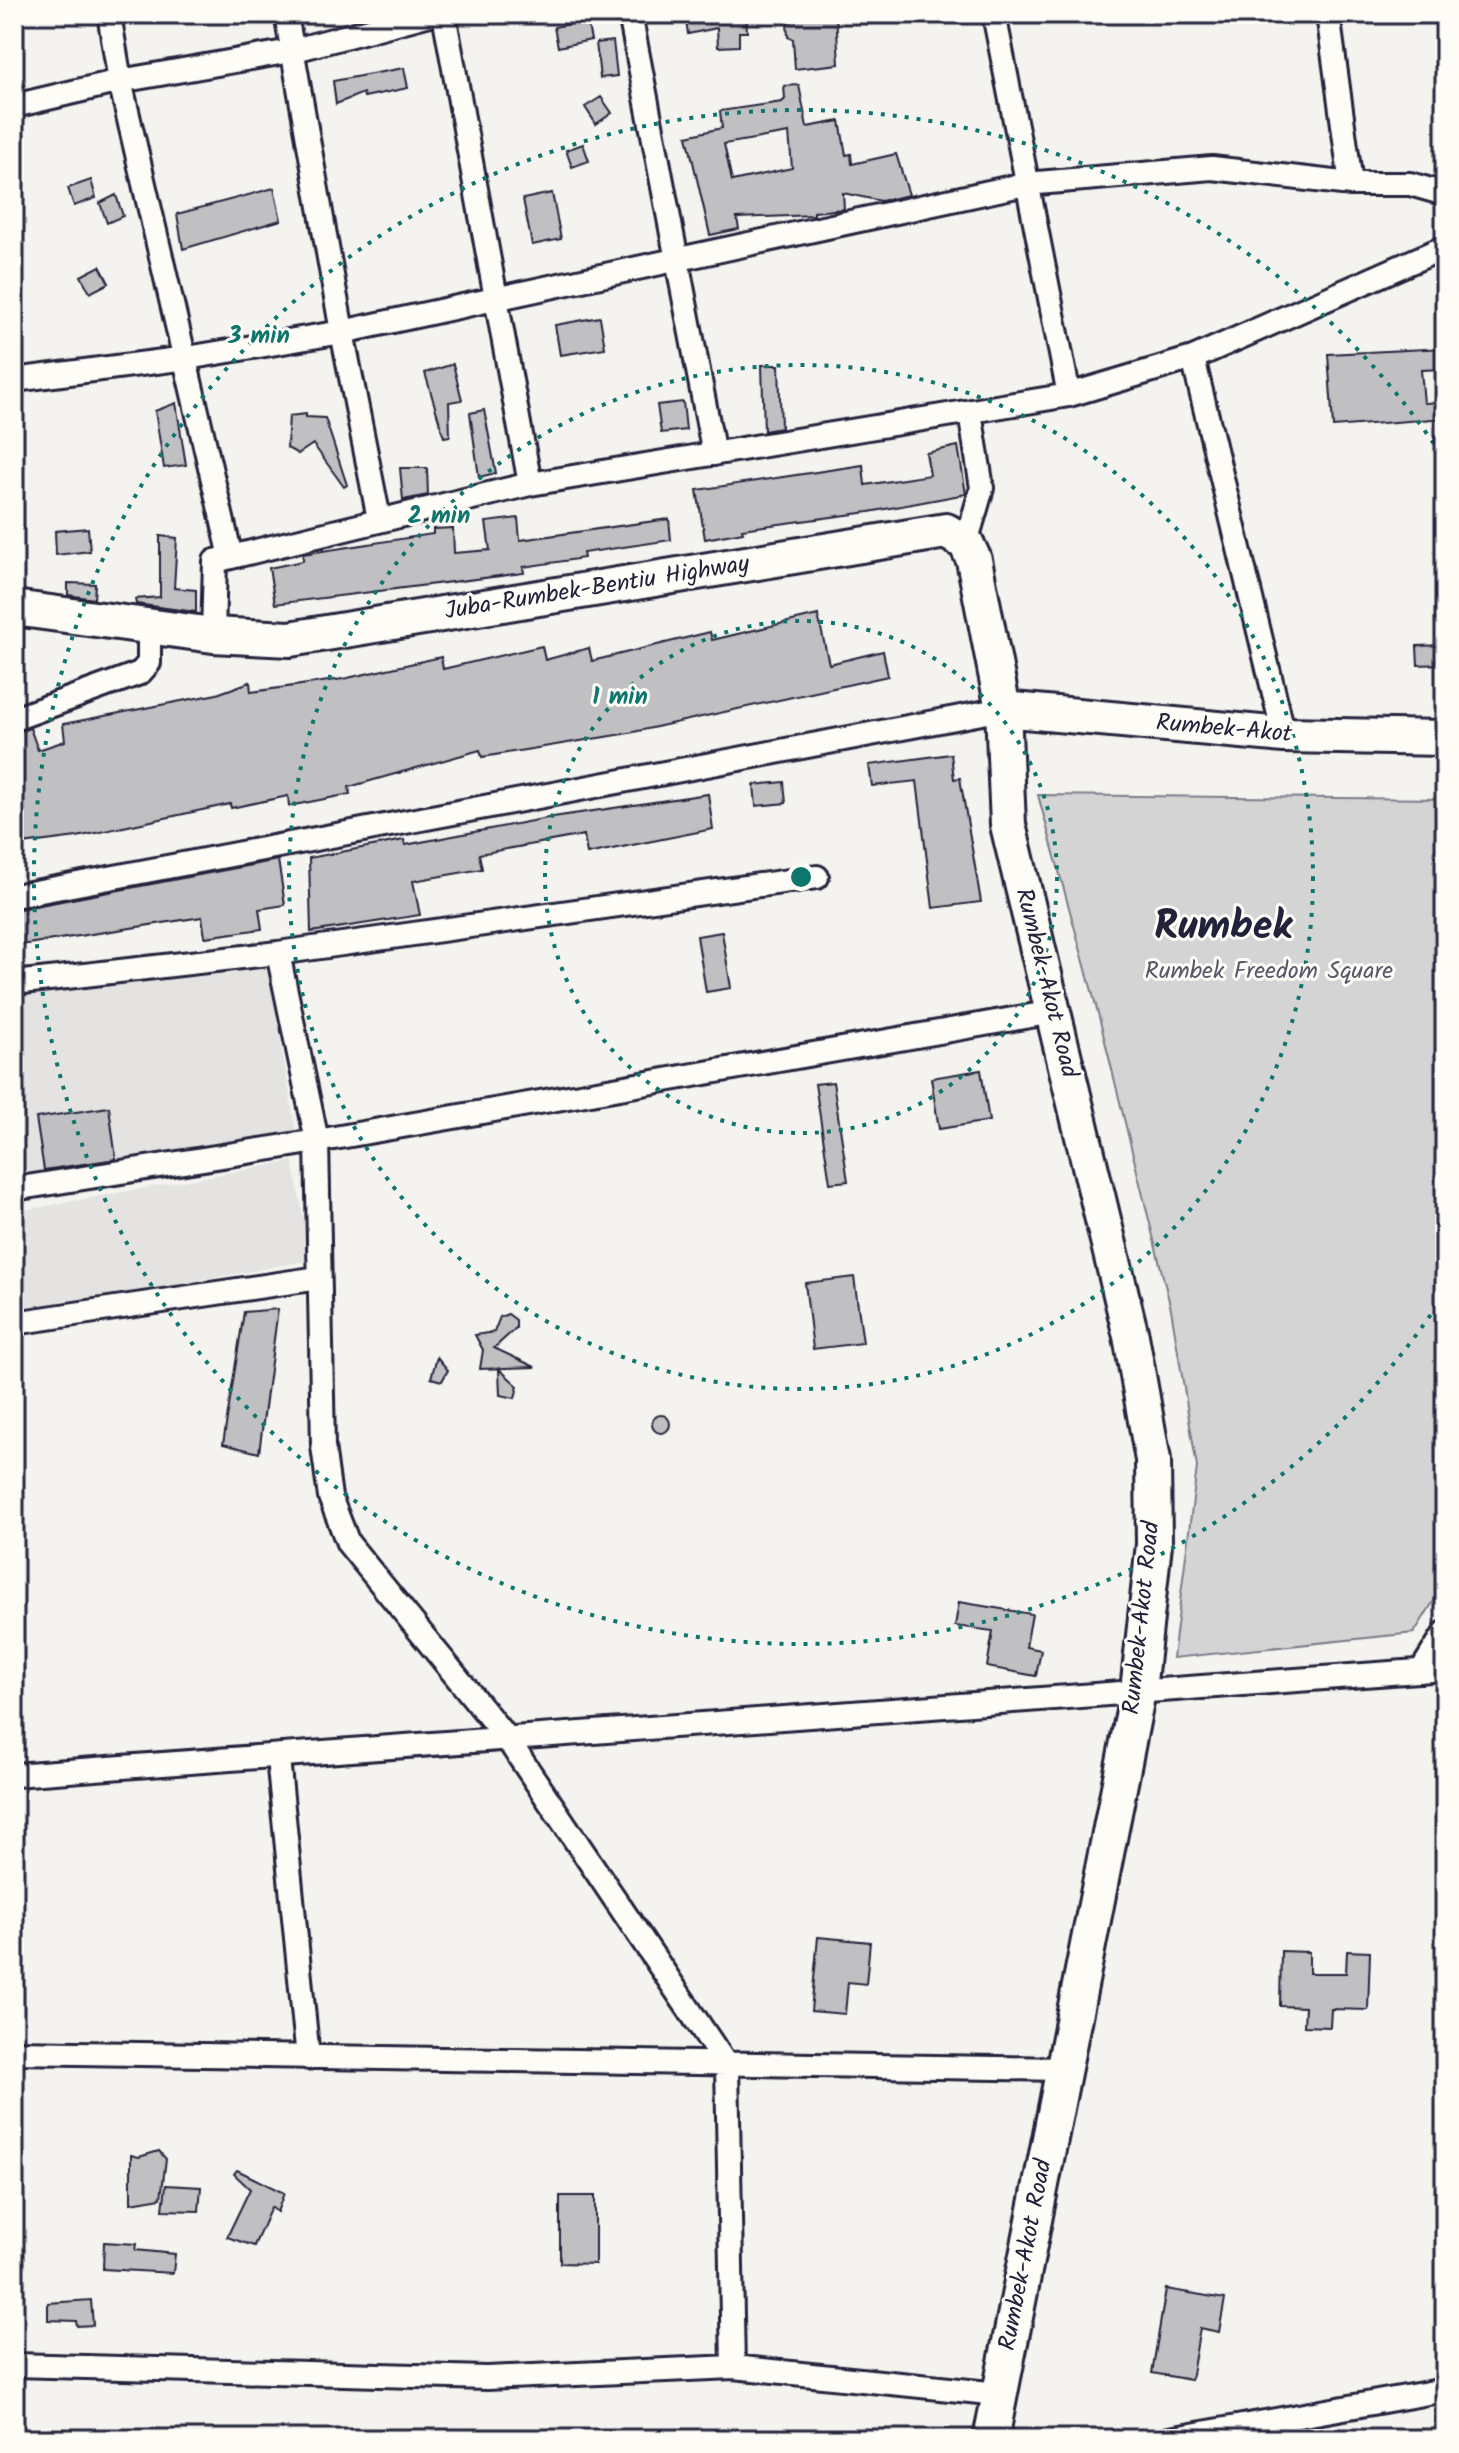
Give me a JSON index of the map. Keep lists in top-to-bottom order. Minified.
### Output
{"streets":{"main road":["Juba-Rumbek-Bentiu Highway","Rumbek-Akot","Rumbek-Akot Road"]},"crossings":[["Rumbek-Akot","Rumbek-Akot Road"]],"districts":["Rumbek"],"parks":["Rumbek Freedom Square"],"rings":["3 min","2 min","1 min"]}
